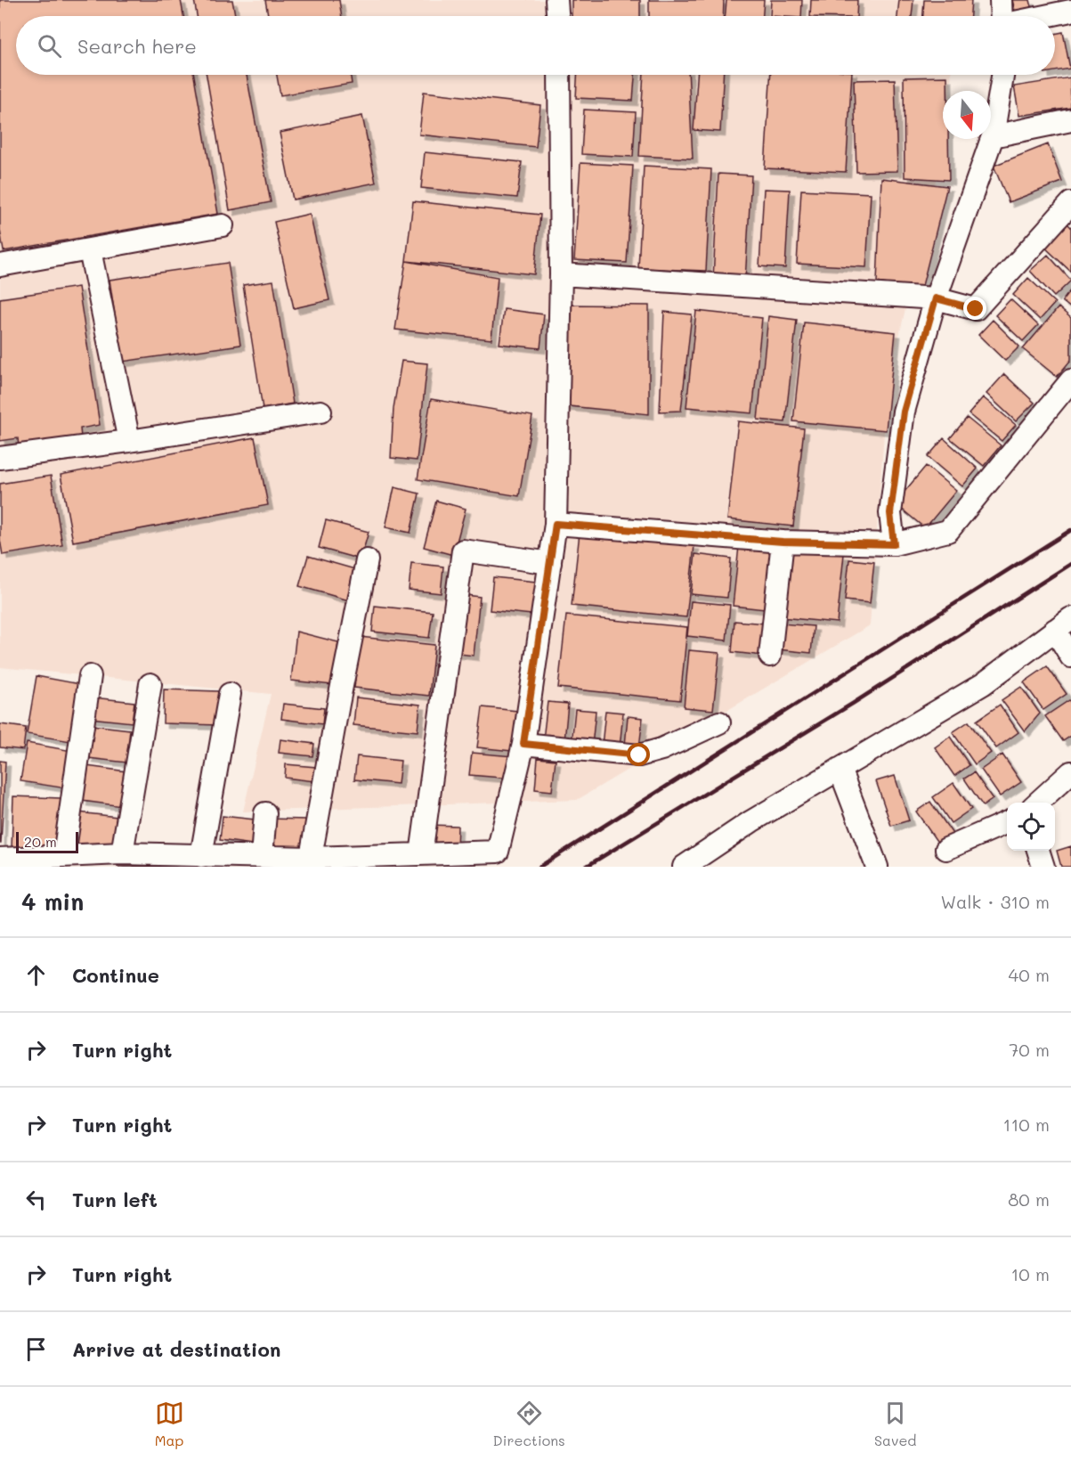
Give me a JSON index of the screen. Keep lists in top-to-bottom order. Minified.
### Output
{"scale_bar":"20 m","north":"bottom","page":{"search":"Search here","scale":"20 m","heading":["4 min","Walk · 310 m"],"list":[["Continue","40 m"],["Turn right","70 m"],["Turn right","110 m"],["Turn left","80 m"],["Turn right","10 m"],"Arrive at destination"],"nav":["Map","Directions","Saved"]}}
